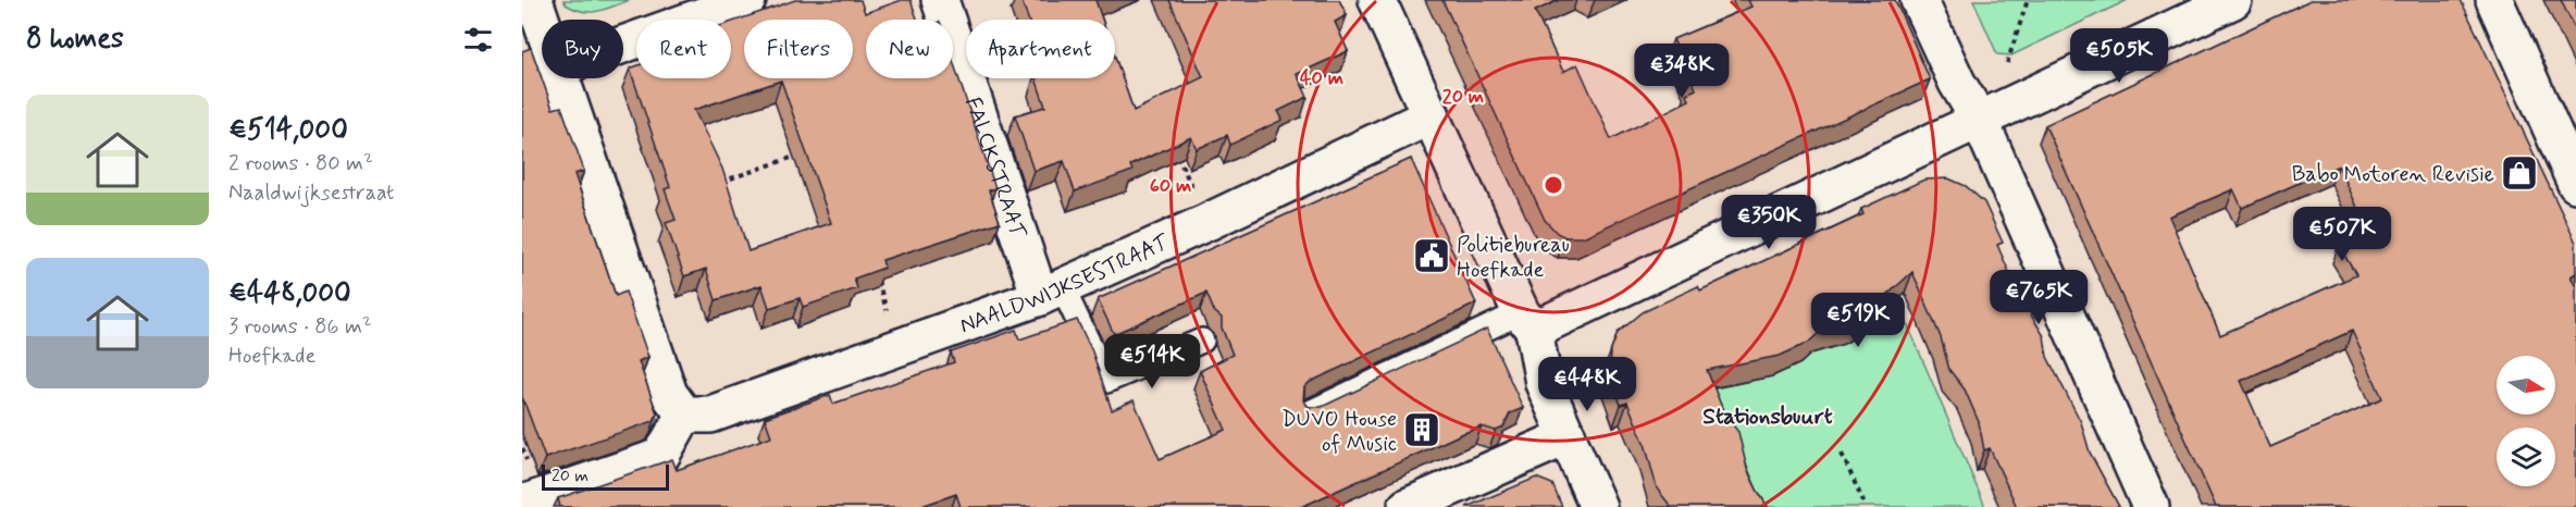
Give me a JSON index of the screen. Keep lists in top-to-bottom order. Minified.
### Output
{"streets":{"street":["FALCKSTRAAT","NAALDWIJKSESTRAAT"]},"crossings":[["FALCKSTRAAT","NAALDWIJKSESTRAAT"]],"districts":["Stationsbuurt"],"places":{"shop":["Babo Motoren Revisie"],"public building":["Politiebureau Hoefkade"],"building":["DUVO House of Music"]},"scale_bar":"20 m","north":"right","page":{"heading":"8 homes","chip":["Buy","Rent","Filters","New","Apartment"],"price":["€505K","€348K","€350K","€507K","€765K","€519K","€514K","€448K"],"list":[{"name":"€514,000","note":"2 rooms · 80 m² · Naaldwijksestraat"},{"name":"€448,000","note":"3 rooms · 86 m² · Hoefkade"}],"scale":"20 m"},"rings":["40 m","20 m","60 m"]}
